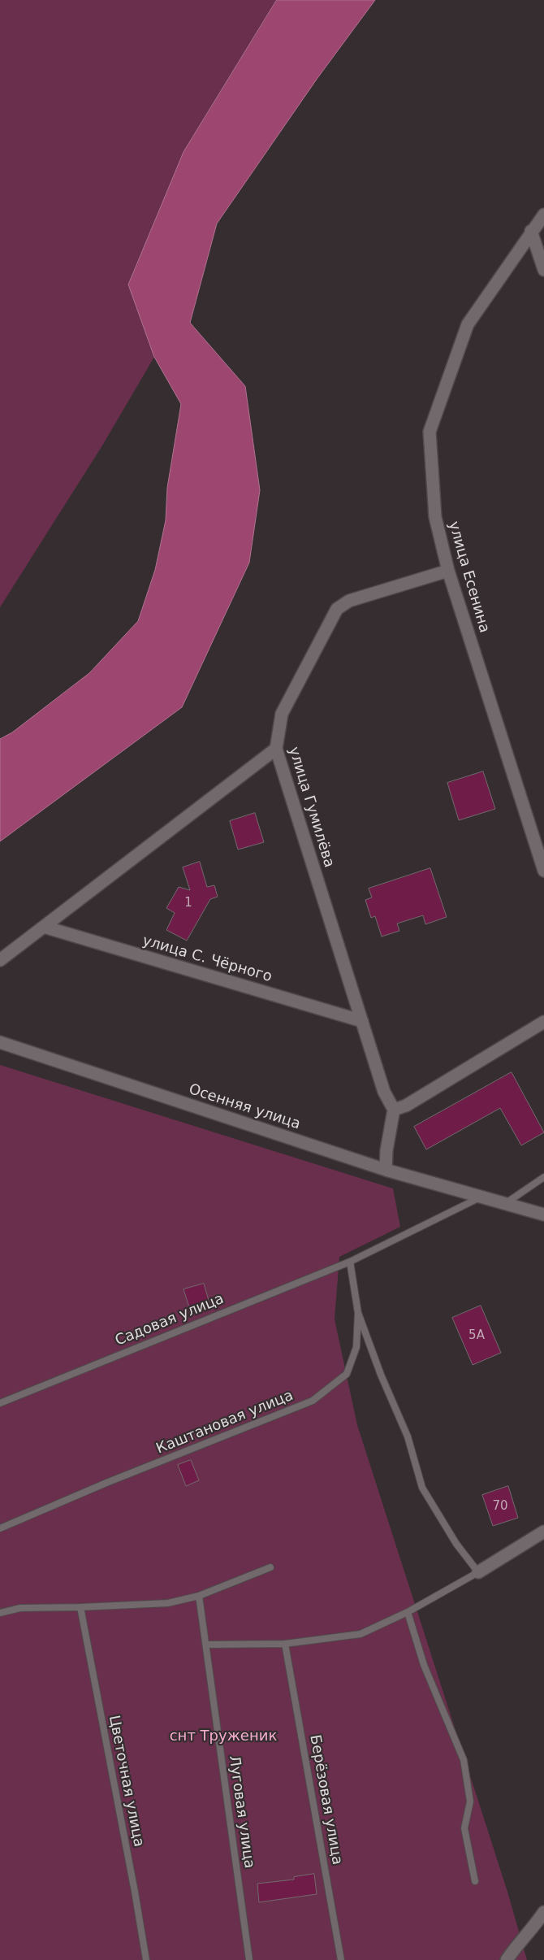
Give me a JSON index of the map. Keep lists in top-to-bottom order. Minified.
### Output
{"streets":{"street":["улица Есенина","улица Гумилёва","улица С. Чёрного","Осенняя улица"],"lane":["Садовая улица","Каштановая улица","Цветочная улица","Берёзовая улица","Луговая улица"]},"crossings":[["улица Есенина","улица Гумилёва"],["улица Гумилёва","улица С. Чёрного"],["Садовая улица","Каштановая улица"]],"parks":["снт Труженик"],"house_numbers":["1","5А","70"]}
